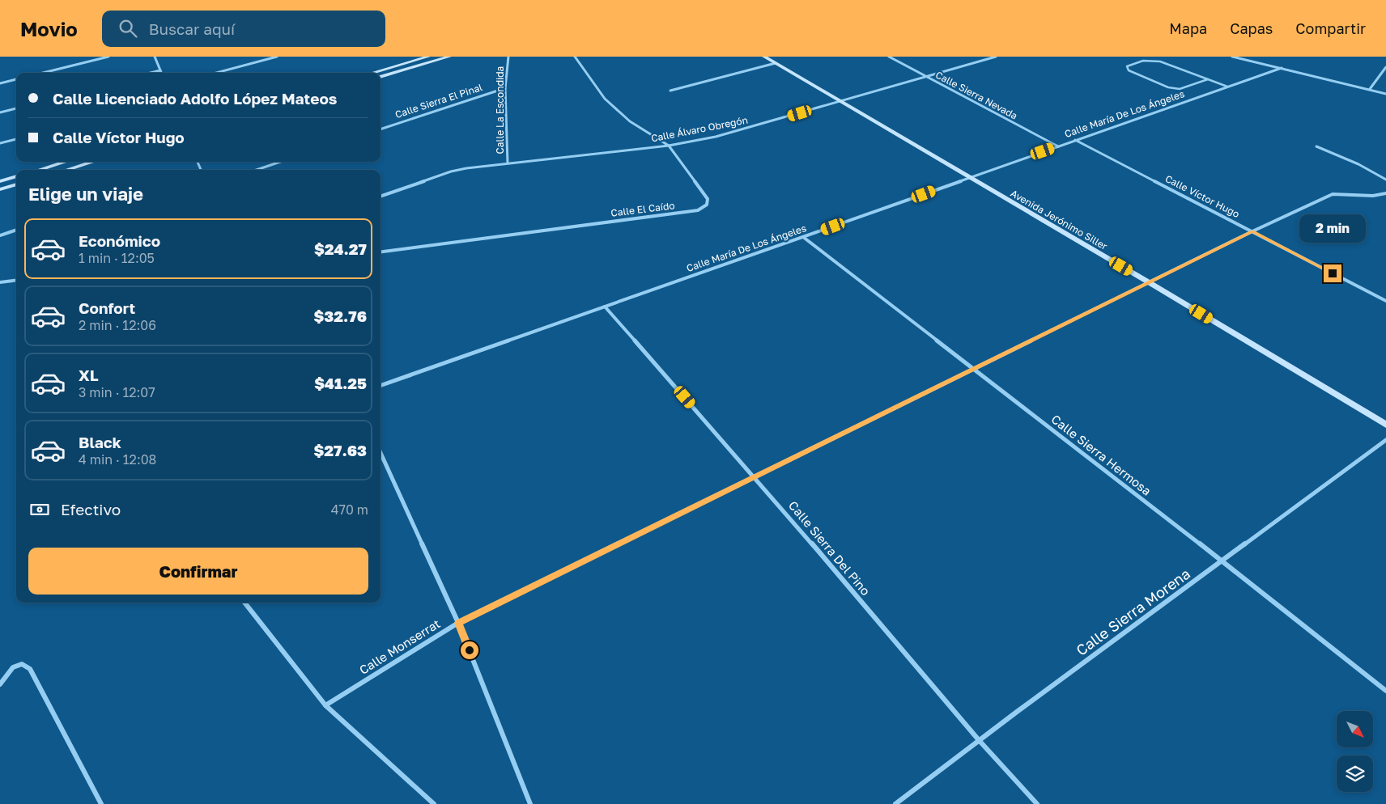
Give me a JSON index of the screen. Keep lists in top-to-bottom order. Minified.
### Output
{"streets":{"street":["Calle Sierra Nevada","Calle Sierra El Pinal","Calle La Escondida","Calle María De Los Ángeles","Calle Álvaro Obregón","Calle Víctor Hugo","Calle El Caído","Avenida Jerónimo Siller","Calle Sierra Hermosa","Calle Sierra Del Pino","Calle Sierra Morena","Calle Monserrat"]},"crossings":[["Calle Sierra Nevada","Calle María De Los Ángeles"],["Calle Sierra Nevada","Calle Álvaro Obregón"],["Calle Sierra El Pinal","Calle La Escondida"],["Calle La Escondida","Calle Álvaro Obregón"],["Calle María De Los Ángeles","Calle Víctor Hugo"],["Calle María De Los Ángeles","Avenida Jerónimo Siller"],["Calle María De Los Ángeles","Calle Sierra Hermosa"],["Calle María De Los Ángeles","Calle Sierra Del Pino"],["Calle Álvaro Obregón","Calle El Caído"],["Calle Álvaro Obregón","Avenida Jerónimo Siller"],["Calle Víctor Hugo","Calle Monserrat"],["Avenida Jerónimo Siller","Calle Monserrat"],["Calle Sierra Hermosa","Calle Sierra Morena"],["Calle Sierra Hermosa","Calle Monserrat"],["Calle Sierra Del Pino","Calle Sierra Morena"],["Calle Sierra Del Pino","Calle Monserrat"]],"north":"bottom right","page":{"header":"Movio","search":"Buscar aquí","nav":["Mapa","Capas","Compartir"],"banner":["Calle Licenciado Adolfo López Mateos","Calle Víctor Hugo"],"heading":"Elige un viaje","bubble":"2 min","list":[{"name":"Económico","note":"1 min · 12:05","value":"$24.27"},{"name":"Confort","note":"2 min · 12:06","value":"$32.76"},{"name":"XL","note":"3 min · 12:07","value":"$41.25"},{"name":"Black","note":"4 min · 12:08","value":"$27.63"}],"pay":["Efectivo","470 m"],"buttons":"Confirmar"}}
